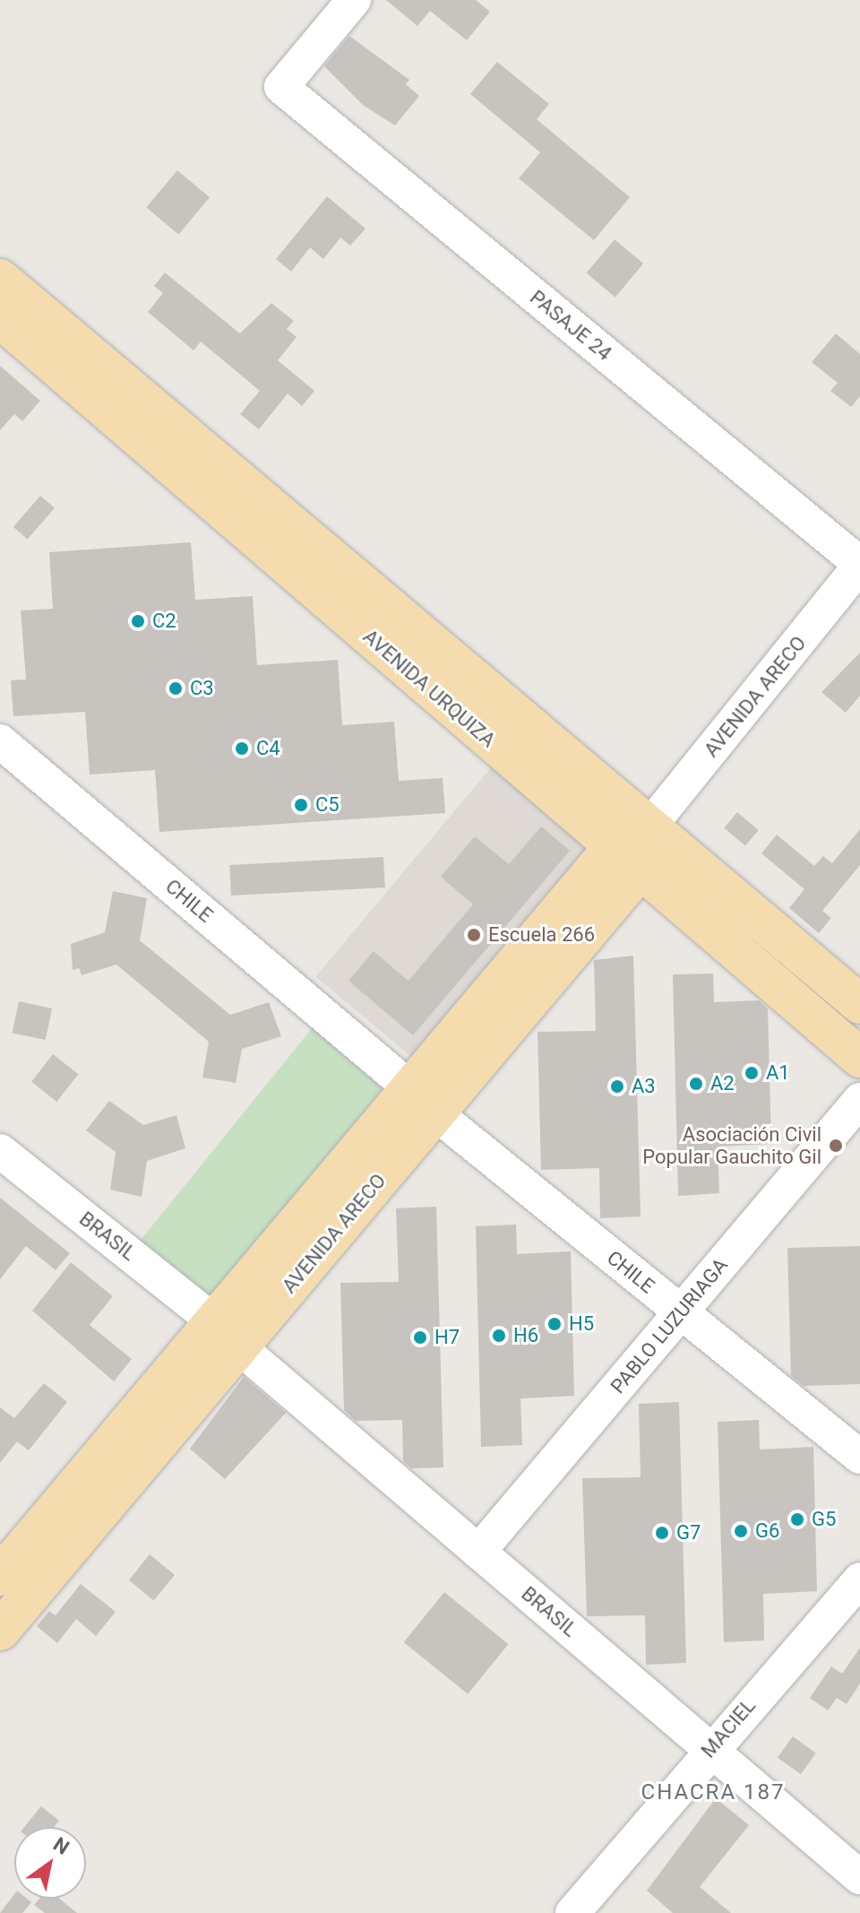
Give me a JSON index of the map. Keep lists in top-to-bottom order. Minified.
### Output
{"streets":{"main road":["AVENIDA URQUIZA","AVENIDA ARECO"],"street":["PASAJE 24","CHILE","BRASIL","PABLO LUZURIAGA","MACIEL"]},"crossings":[["PASAJE 24","AVENIDA ARECO"],["AVENIDA URQUIZA","AVENIDA ARECO"],["AVENIDA ARECO","CHILE"],["AVENIDA ARECO","BRASIL"],["CHILE","PABLO LUZURIAGA"],["BRASIL","PABLO LUZURIAGA"],["BRASIL","MACIEL"]],"districts":["CHACRA 187"],"places":["C2","C3","C4","C5","Escuela 266","A1","A2","A3","Asociación Civil Popular Gauchito Gil","H5","H6","H7","G5","G6","G7"],"north":"top right"}
